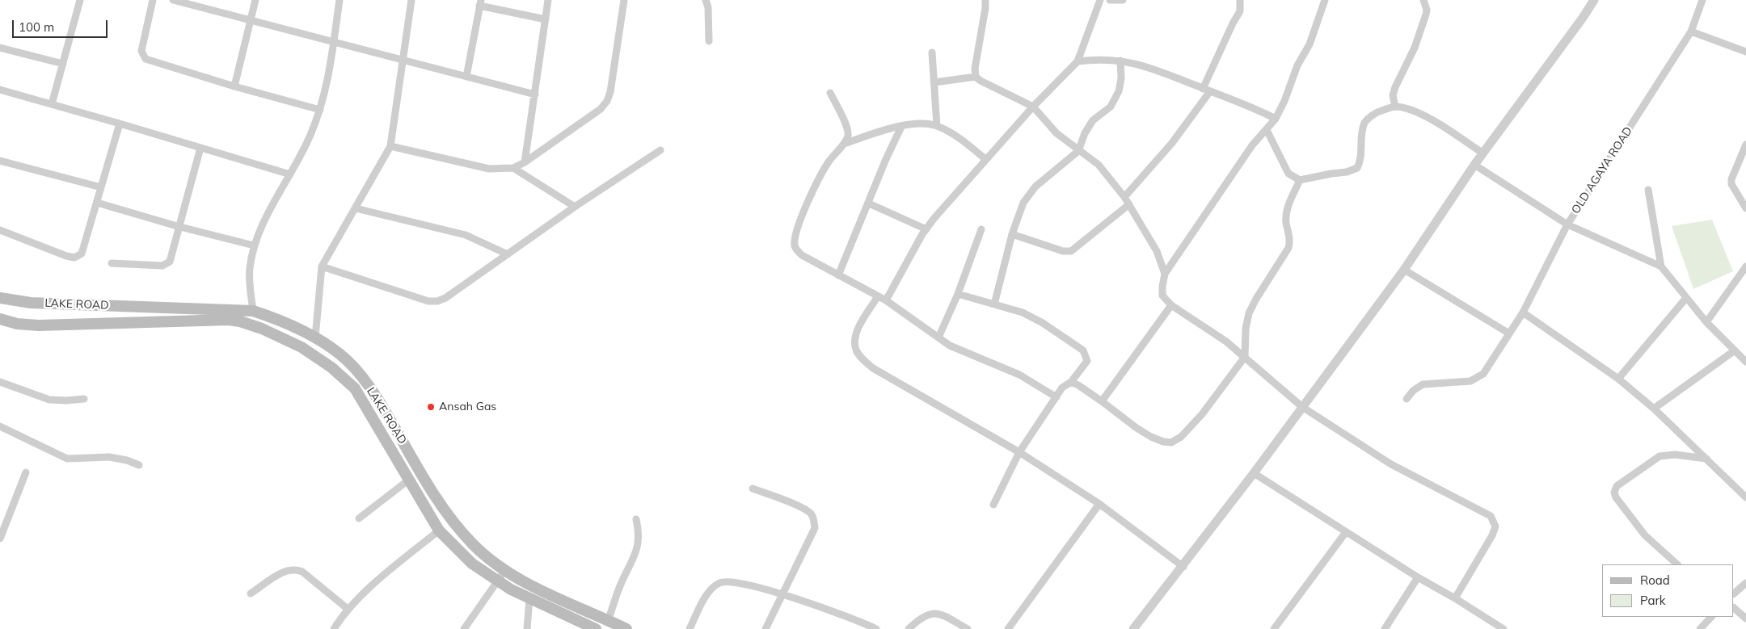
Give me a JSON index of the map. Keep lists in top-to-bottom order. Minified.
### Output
{"streets":{"main road":["LAKE ROAD"],"street":["OLD AGAYA ROAD"]},"places":["Ansah Gas"],"legend":["Road","Park"],"scale_bar":"100 m"}
